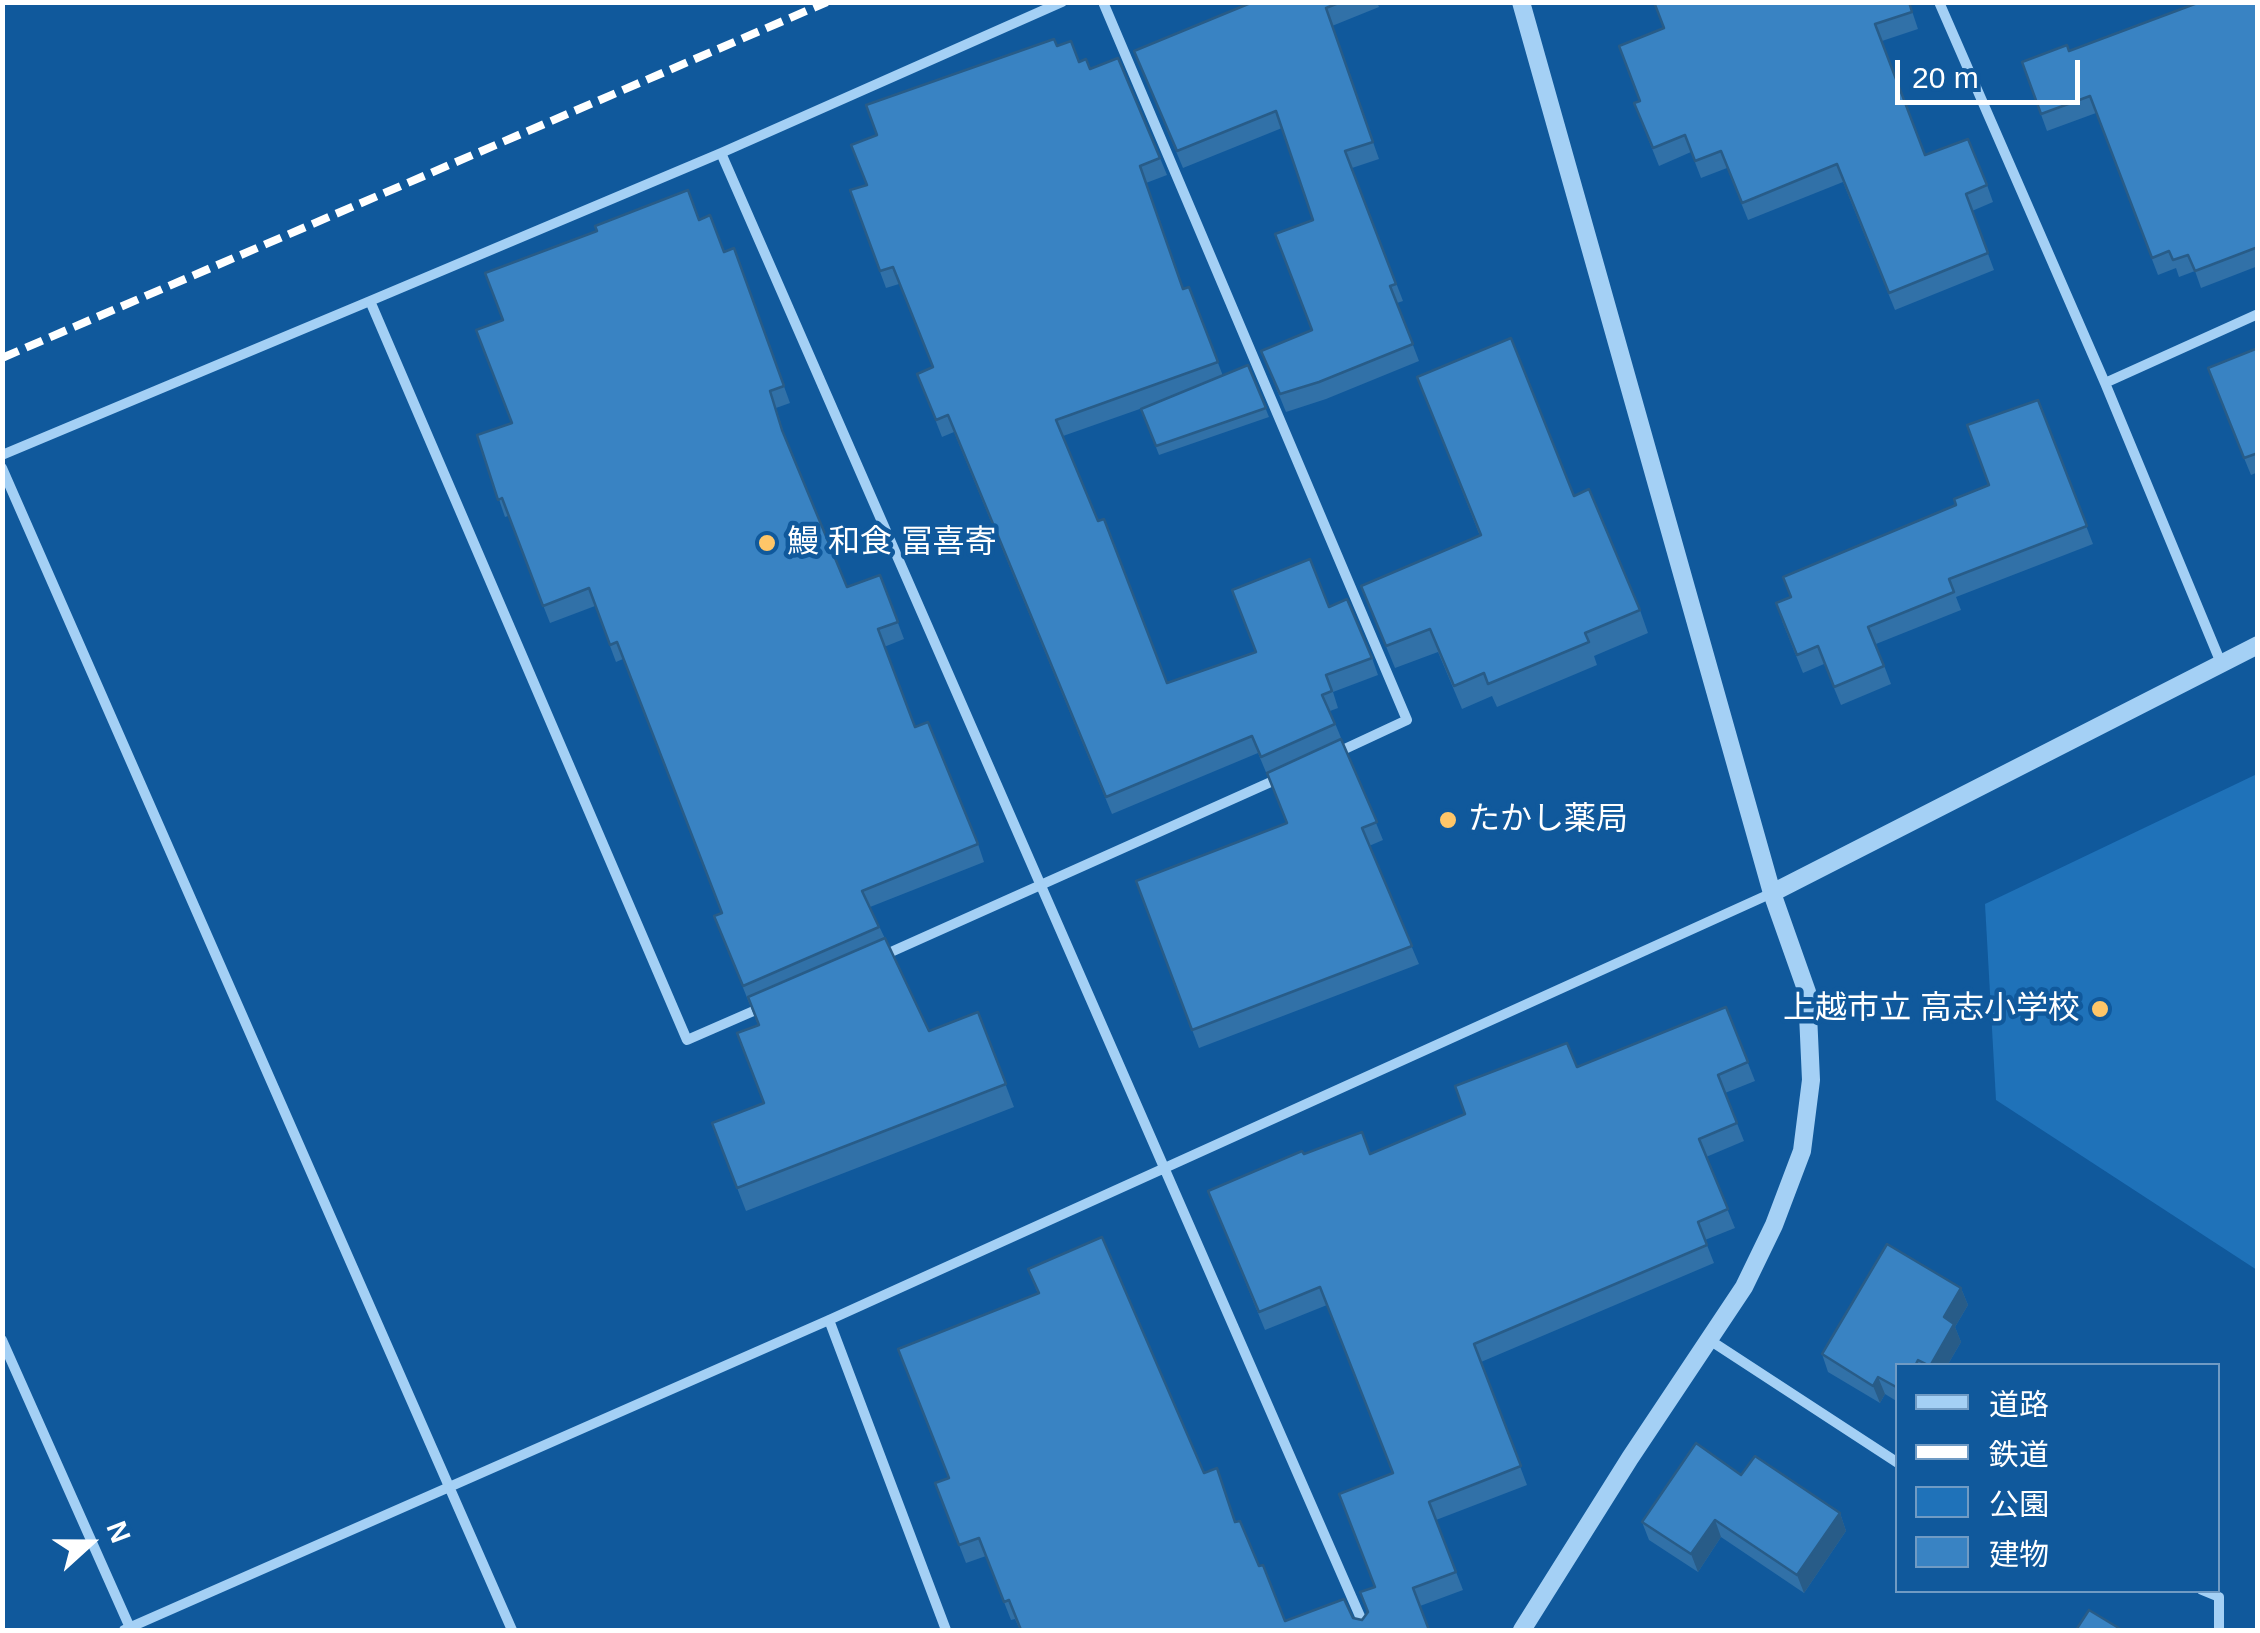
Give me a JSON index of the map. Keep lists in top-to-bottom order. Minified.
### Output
{"places":["鰻 和食 冨喜寄","たかし薬局","上越市立 高志小学校"],"legend":["道路","鉄道","公園","建物"],"scale_bar":"20 m","north":"right"}
